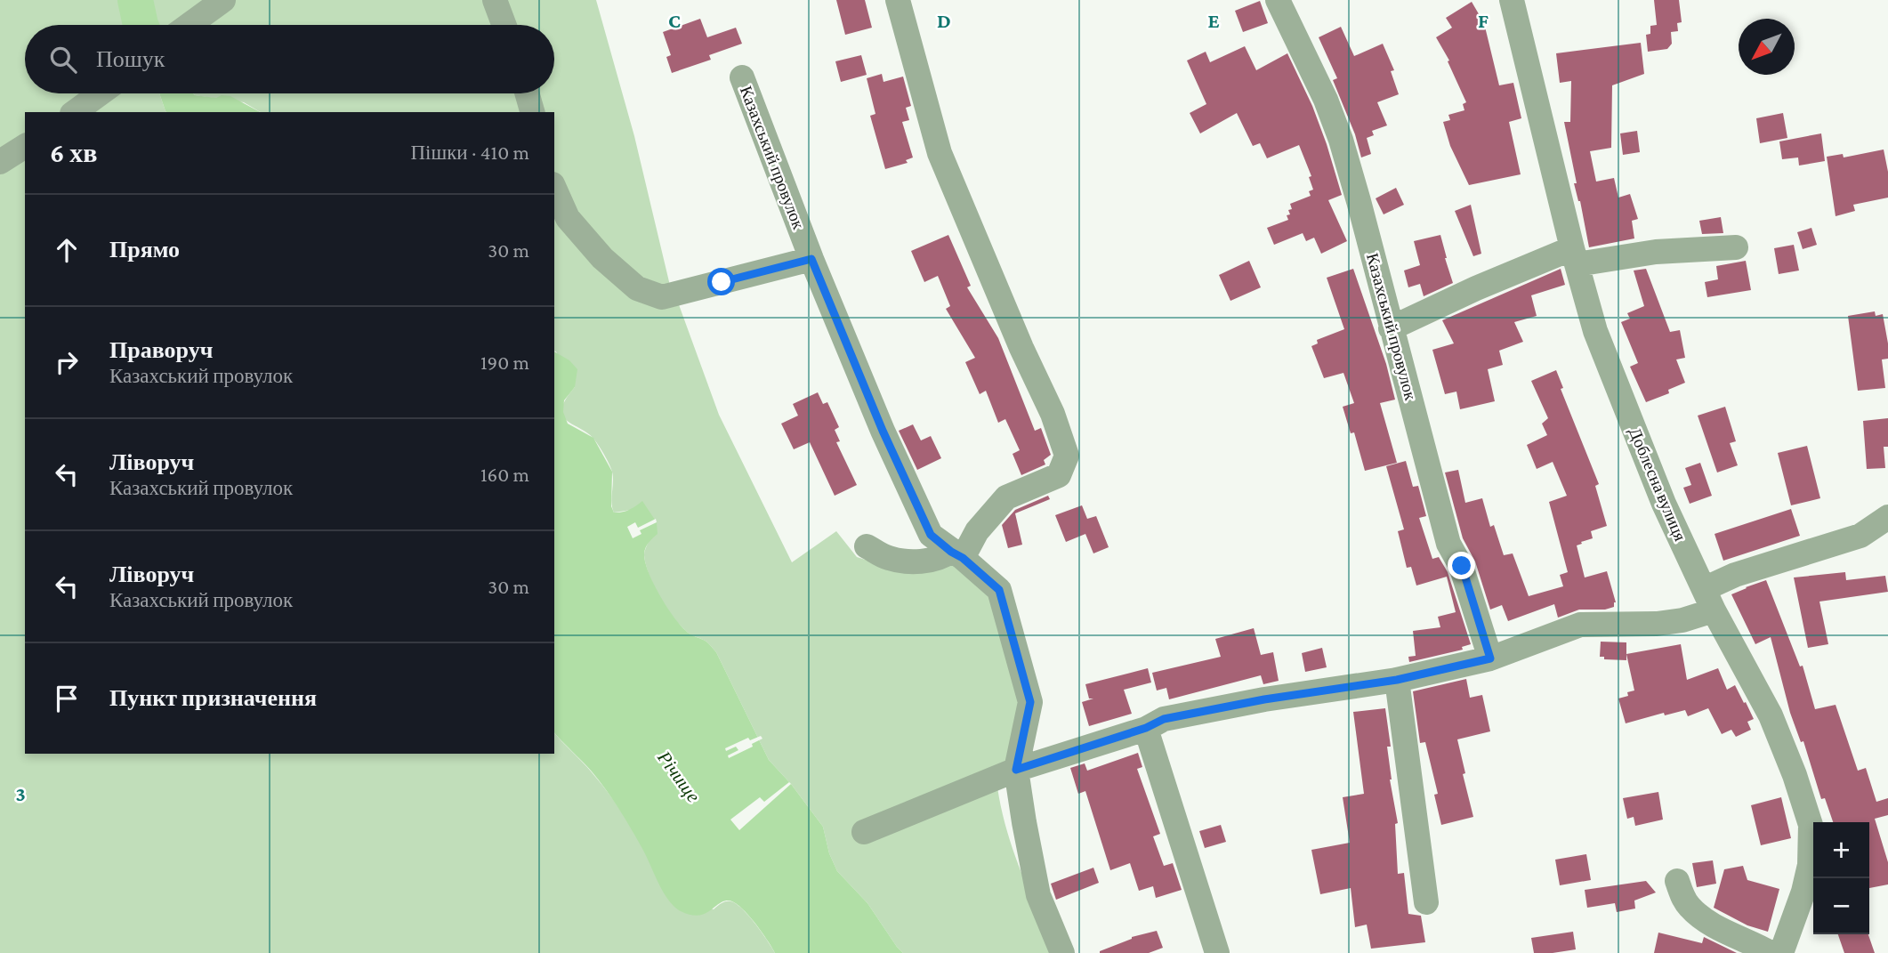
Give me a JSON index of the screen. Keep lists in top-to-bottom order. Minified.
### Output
{"streets":{"street":["Казахський провулок","Доблесна вулиця"]},"water":["Річище"],"north":"bottom left","page":{"search":"Пошук","heading":["6 хв","Пішки · 410 m"],"list":[["Прямо","30 m"],["Праворуч","Казахський провулок","190 m"],["Ліворуч","Казахський провулок","160 m"],["Ліворуч","Казахський провулок","30 m"],"Пункт призначення"],"map_buttons":["+","−"]},"grid":{"columns":["C","D","E","F"],"rows":["3"]}}
